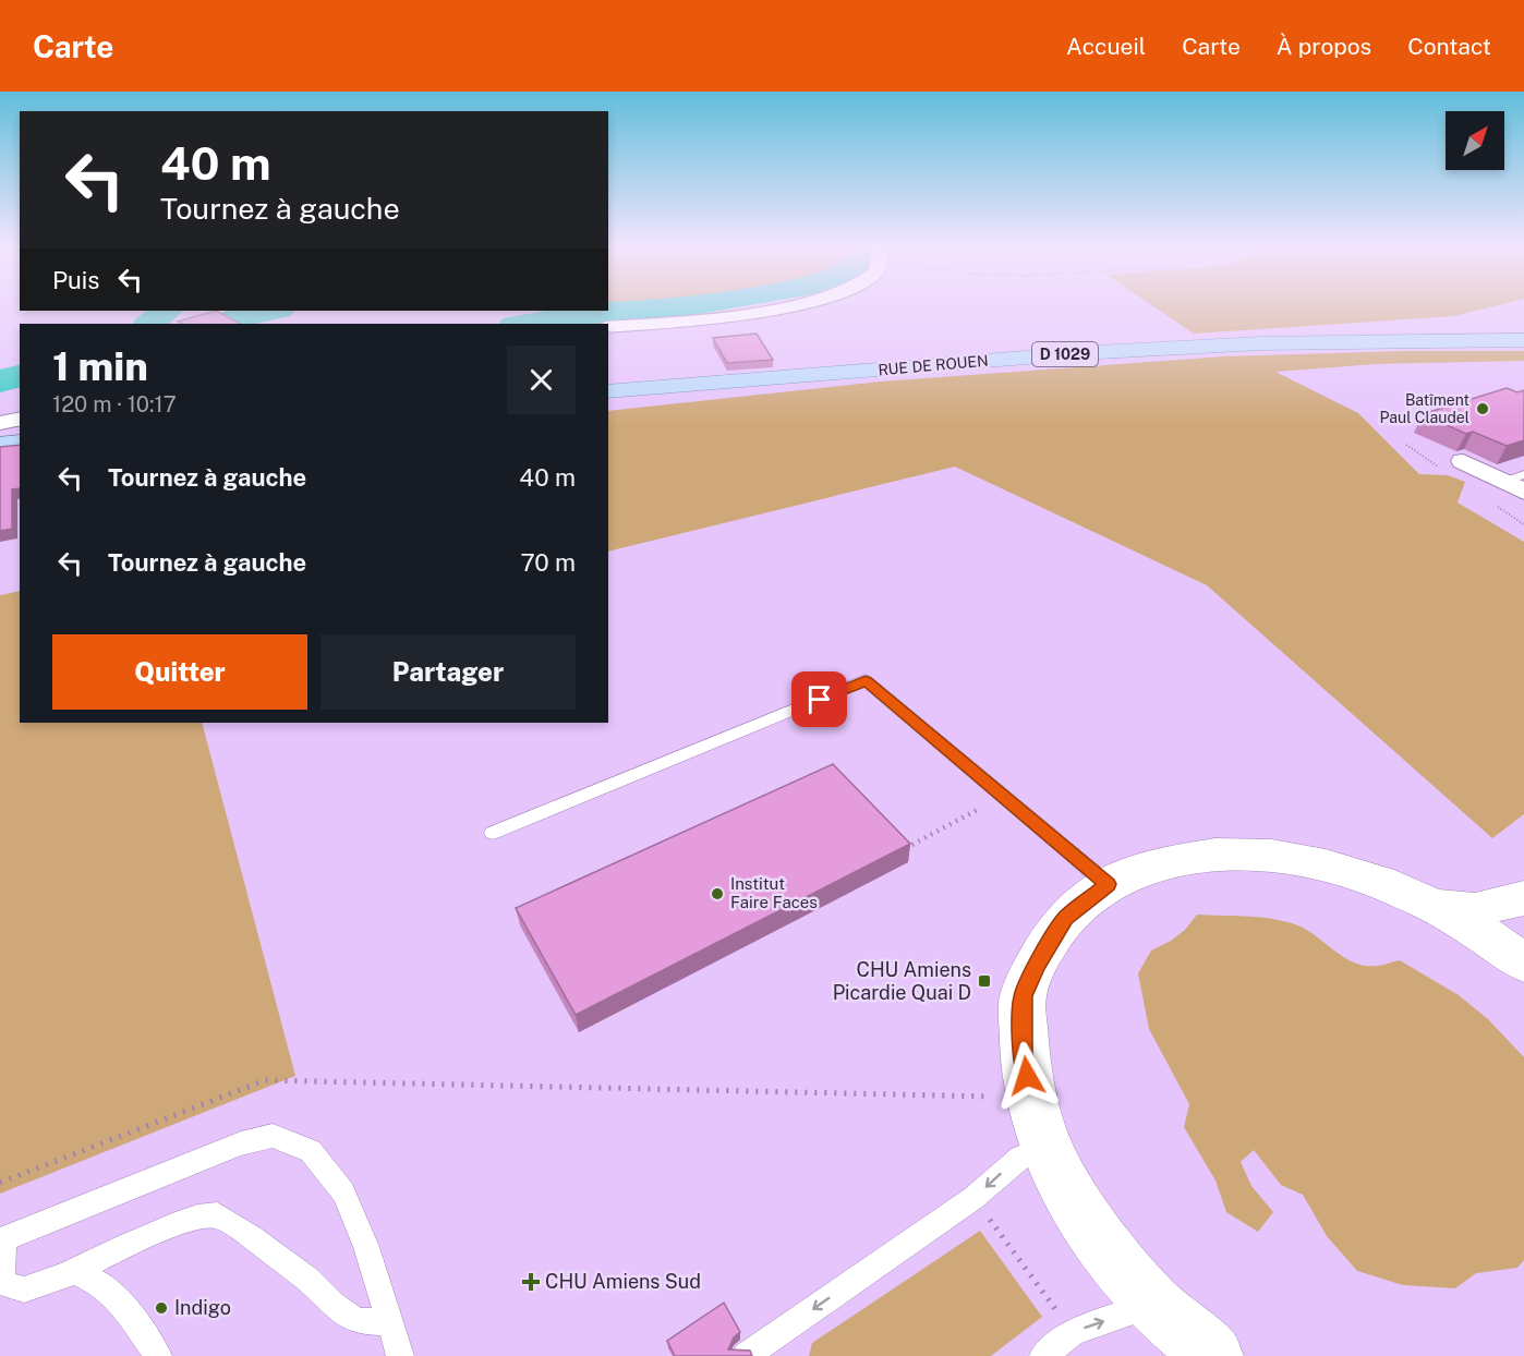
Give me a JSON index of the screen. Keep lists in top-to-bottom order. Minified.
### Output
{"streets":{"main road":["D 1029","RUE DE ROUEN"]},"places":{"other":["Batîment Paul Claudel","Institut Faire Faces","Indigo"],"transit":["CHU Amiens Picardie Quai D"],"health":["CHU Amiens Sud"]},"north":"top right","page":{"header":"Carte","nav":["Accueil","Carte","À propos","Contact"],"turn":["40 m","Tournez à gauche"],"then":"Puis","heading":["1 min","120 m · 10:17"],"list":[{"name":"Tournez à gauche","value":"40 m"},{"name":"Tournez à gauche","value":"70 m"}],"buttons":["Quitter","Partager"]}}
